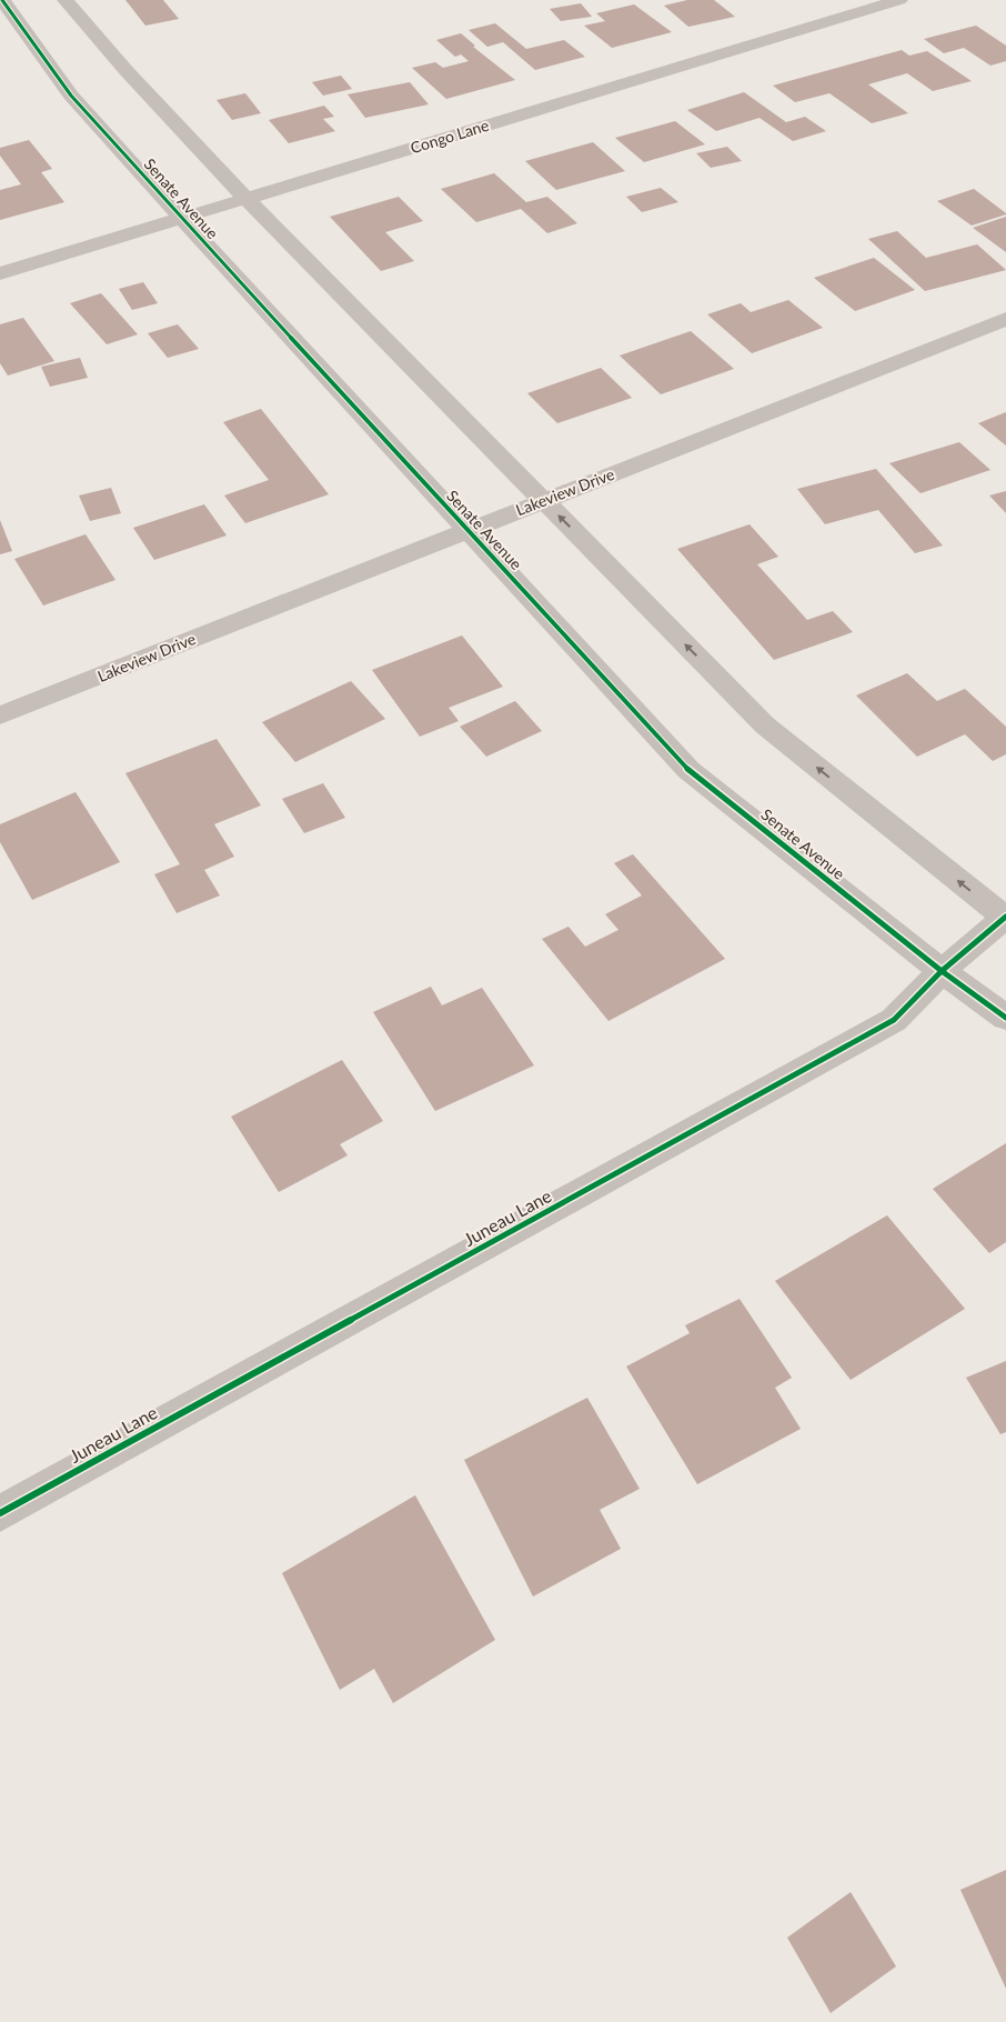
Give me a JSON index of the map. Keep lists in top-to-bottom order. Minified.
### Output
{"streets":{"street":["Congo Lane","Senate Avenue","Lakeview Drive","Juneau Lane"]},"crossings":[["Congo Lane","Senate Avenue"],["Senate Avenue","Lakeview Drive"],["Senate Avenue","Juneau Lane"]]}
